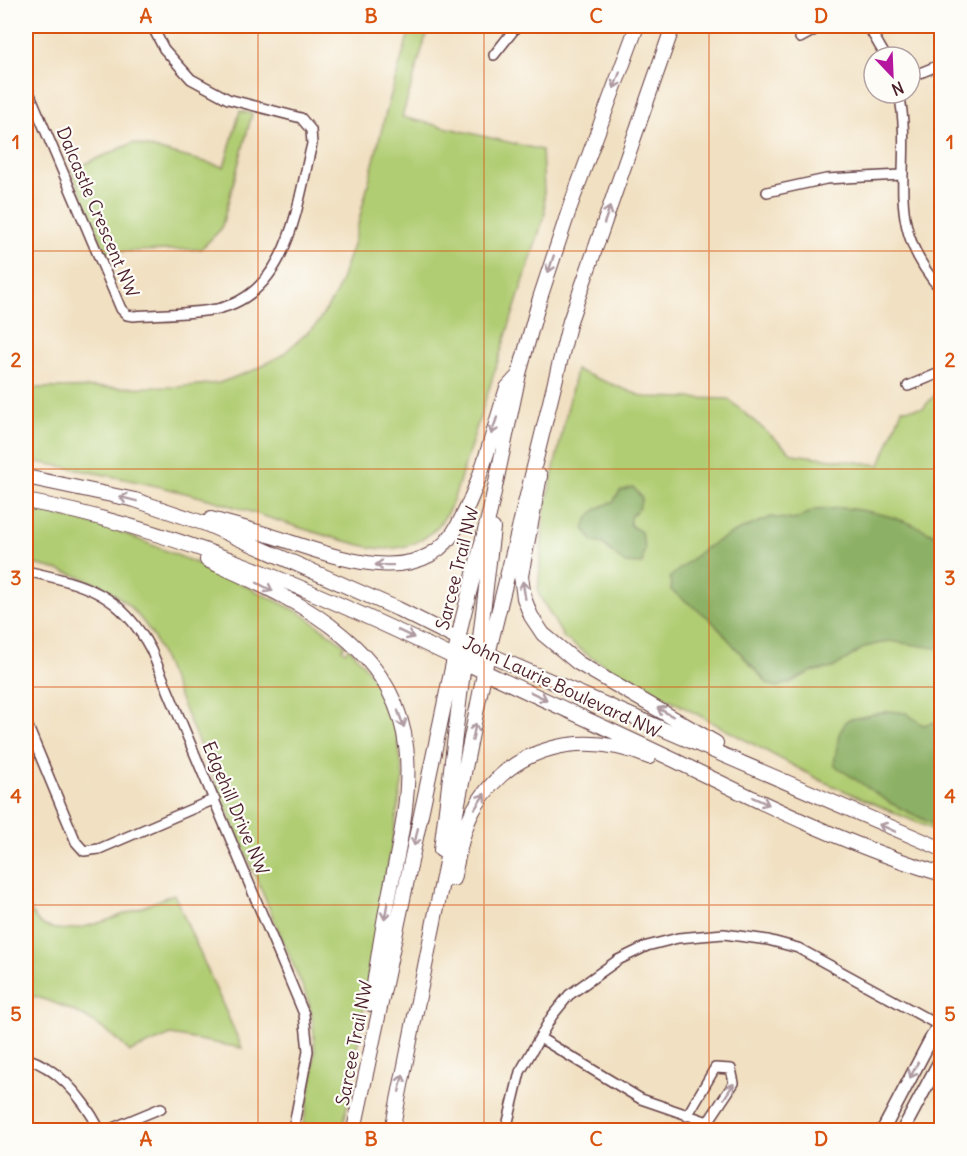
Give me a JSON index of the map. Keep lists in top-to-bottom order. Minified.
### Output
{"streets":{"main road":["Sarcee Trail NW","John Laurie Boulevard NW"],"street":["Dalcastle Crescent NW","Edgehill Drive NW"]},"crossings":[["Sarcee Trail NW","John Laurie Boulevard NW"]],"north":"bottom right","grid":{"columns":["A","B","C","D"],"rows":["1","2","3","4","5"]}}
